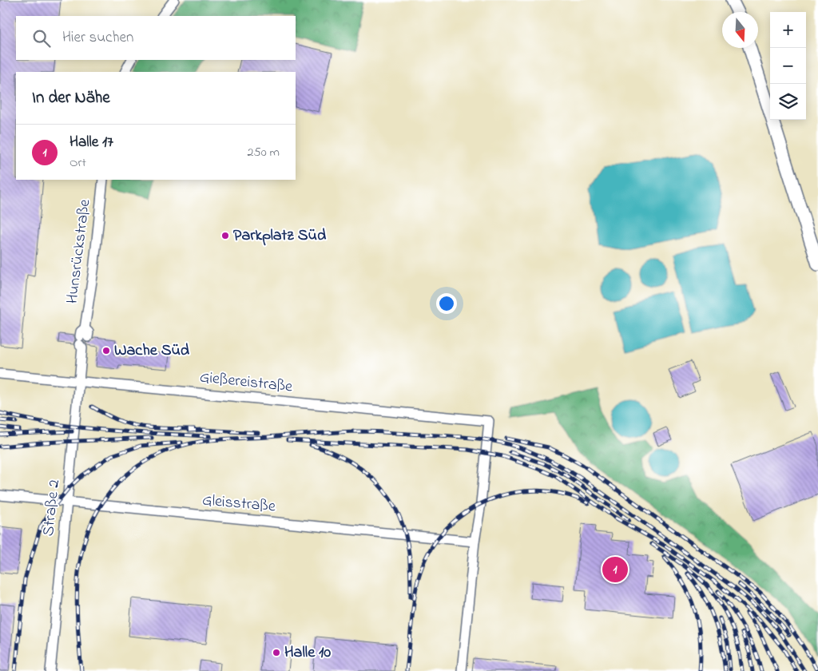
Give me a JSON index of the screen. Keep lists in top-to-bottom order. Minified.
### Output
{"streets":{"street":["Hunsrückstraße","Gießereistraße","Gleisstraße","Straße 2"]},"crossings":[["Hunsrückstraße","Straße 2"],["Gießereistraße","Gleisstraße"],["Gießereistraße","Straße 2"],["Gleisstraße","Straße 2"]],"places":["Parkplatz Süd","Wache Süd","Halle 10"],"north":"bottom","page":{"map_buttons":["+","−"],"search":"Hier suchen","heading":"In der Nähe","list":[{"mark":"1","name":"Halle 17","note":"Ort","value":"250 m"}],"pins":"1"}}
